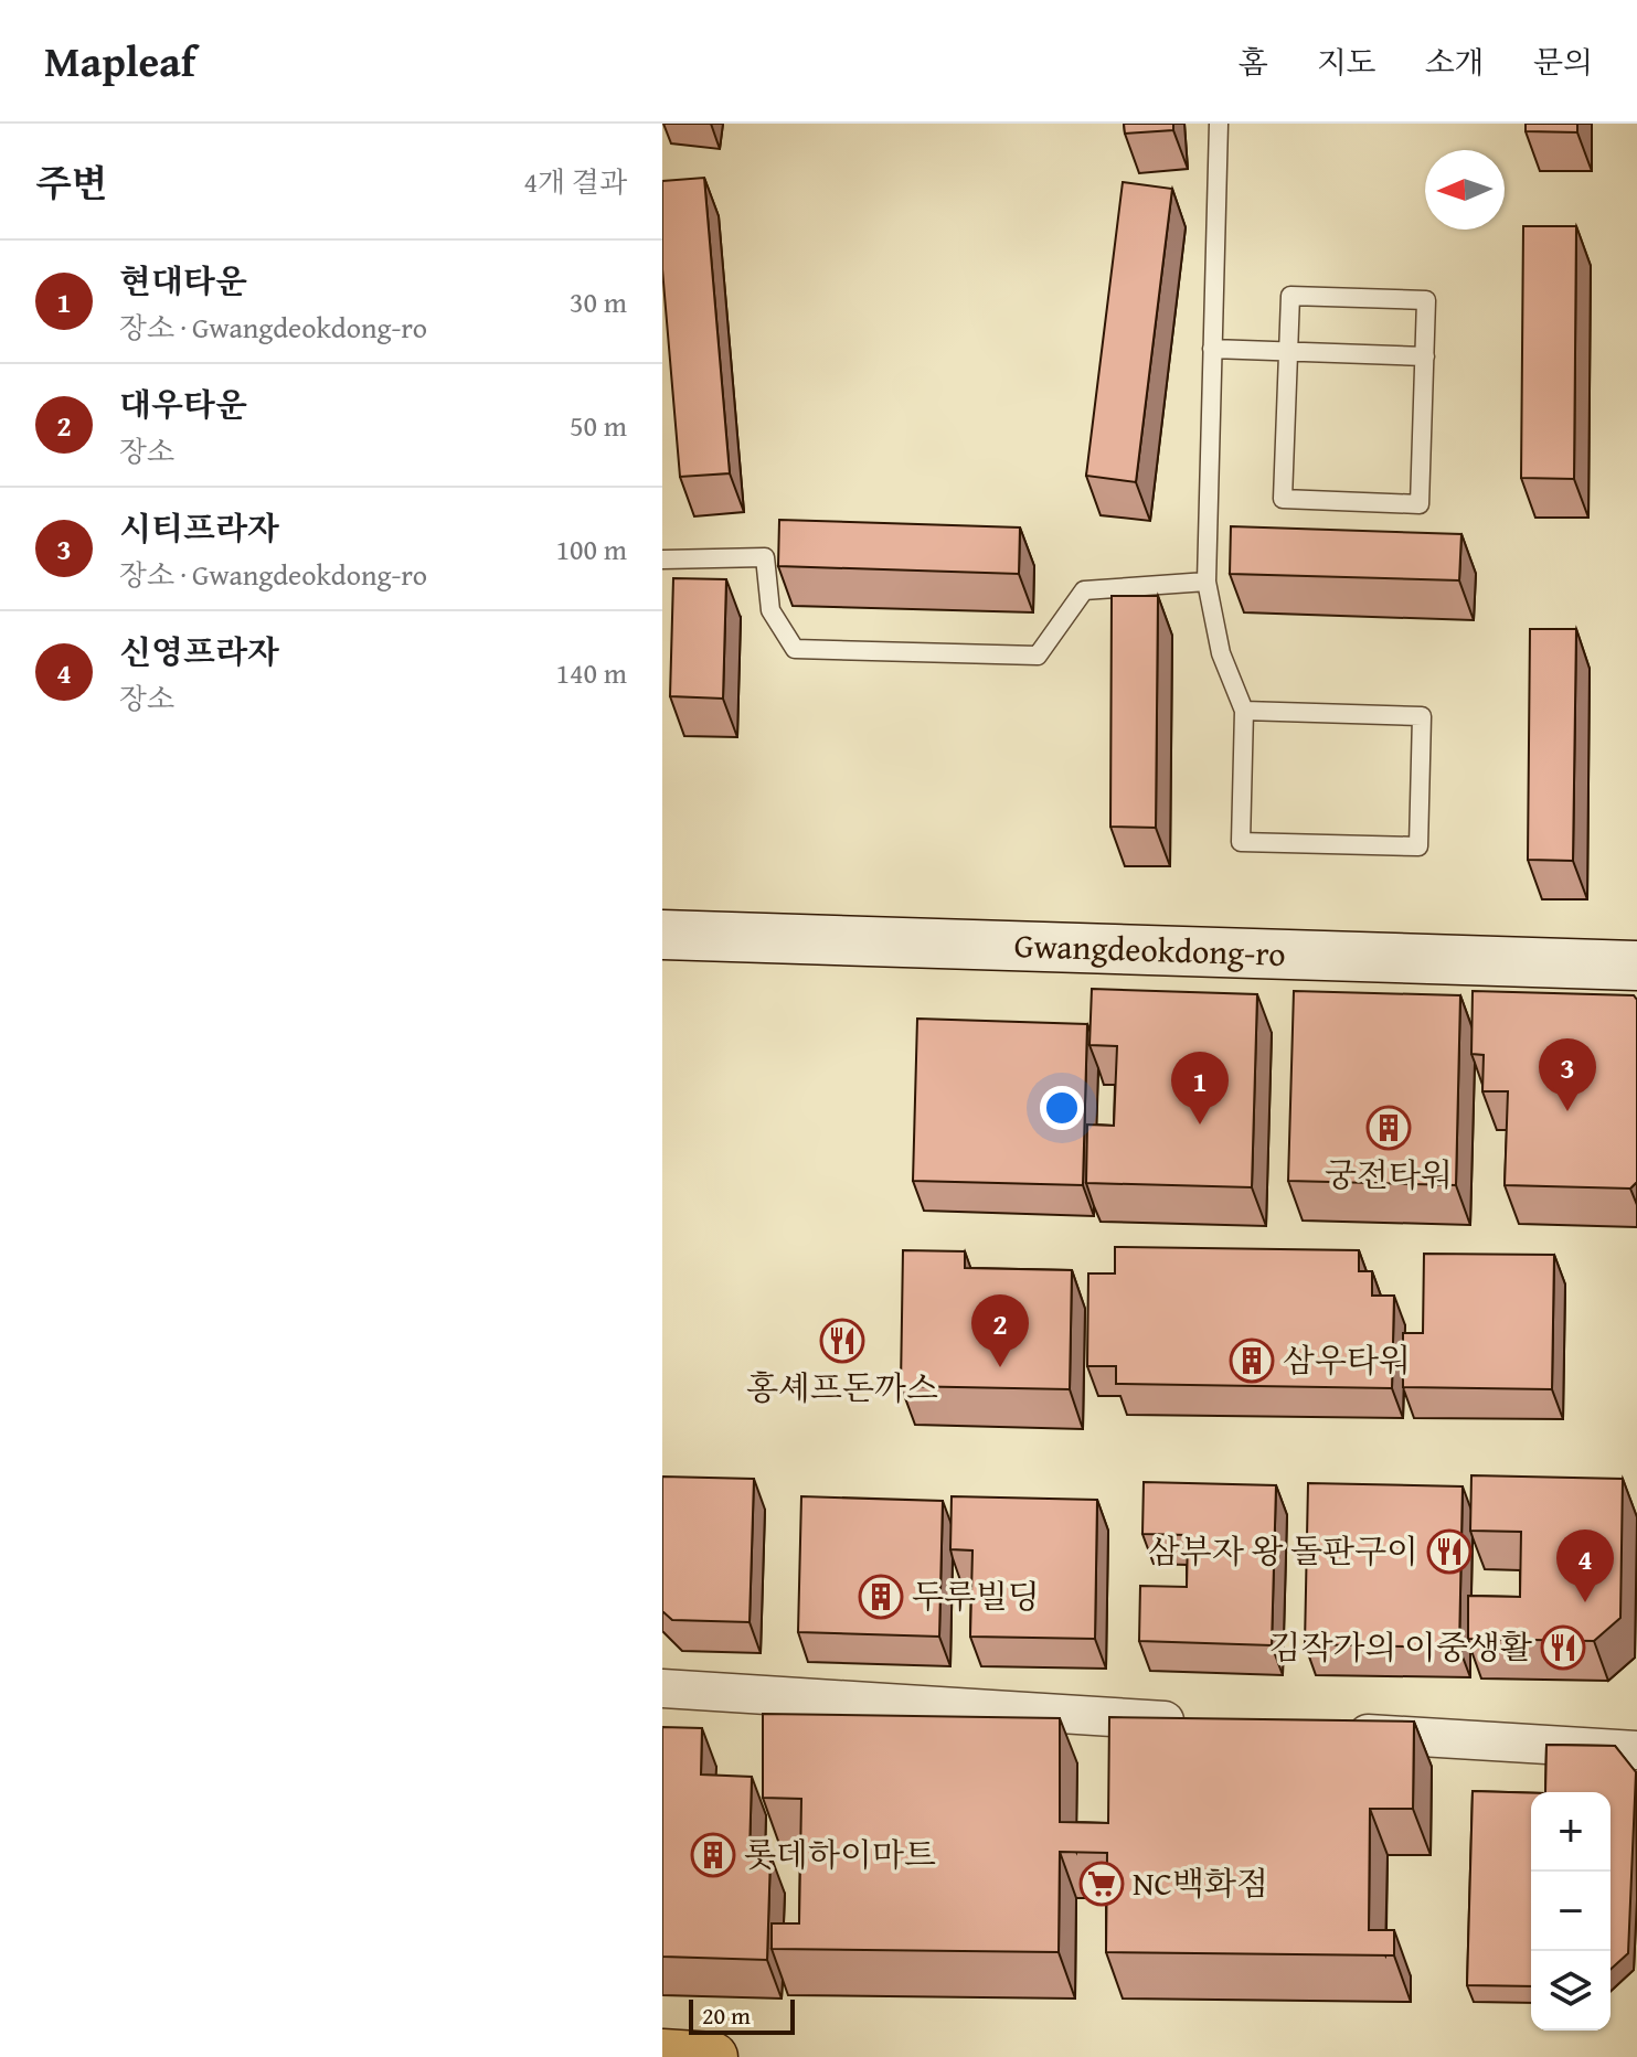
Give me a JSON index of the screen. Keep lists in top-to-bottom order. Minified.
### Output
{"streets":{"street":["Gwangdeokdong-ro"]},"places":{"building":["궁전타워","삼우타워","두루빌딩","롯데하이마트"],"restaurant":["홍셰프돈까스","삼부자 왕 돌판구이","김작가의 이중생활"],"supermarket":["NC백화점"]},"scale_bar":"20 m","north":"left","page":{"header":"Mapleaf","nav":["홈","지도","소개","문의"],"heading":["주변","4개 결과"],"list":[{"mark":"1","name":"현대타운","note":"장소 · Gwangdeokdong-ro","value":"30 m"},{"mark":"2","name":"대우타운","note":"장소","value":"50 m"},{"mark":"3","name":"시티프라자","note":"장소 · Gwangdeokdong-ro","value":"100 m"},{"mark":"4","name":"신영프라자","note":"장소","value":"140 m"}],"pins":["3","1","2","4"],"map_buttons":["+","−"],"scale":"20 m"}}
